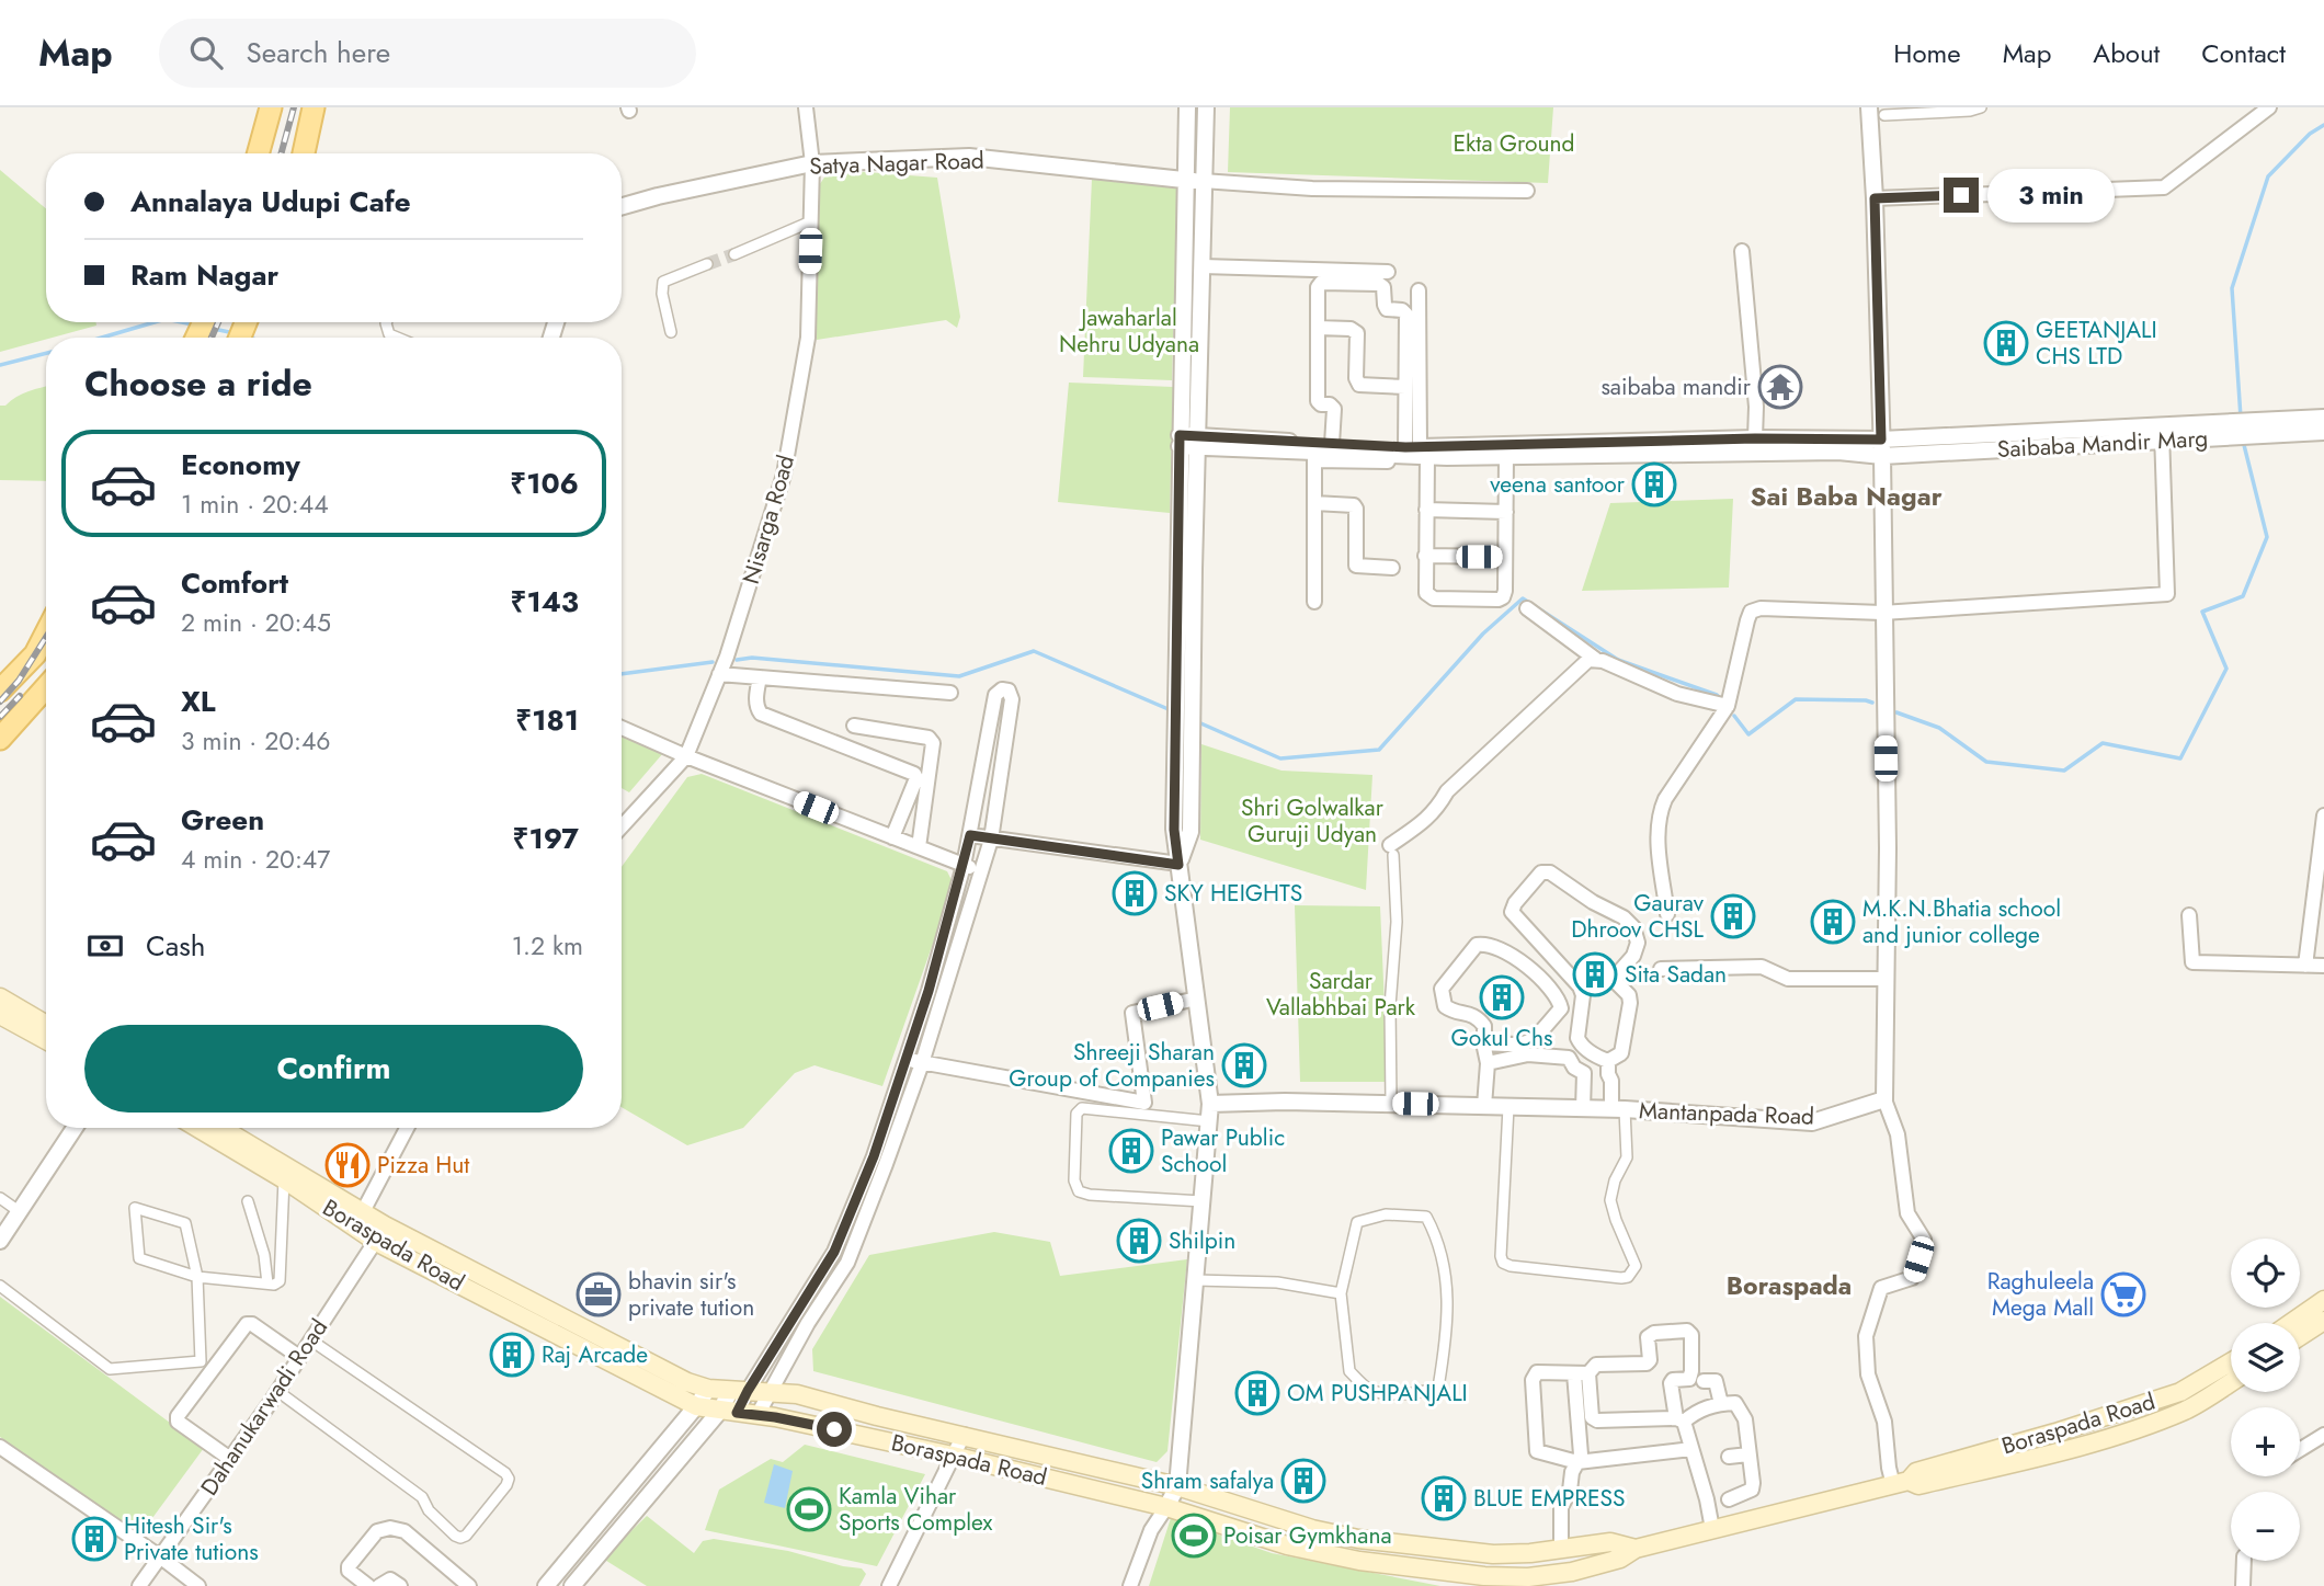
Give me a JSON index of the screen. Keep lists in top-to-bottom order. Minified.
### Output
{"streets":{"main road":["Boraspada Road"],"street":["Satya Nagar Road","Saibaba Mandir Marg","Nisarga Road","Mantanpada Road","Dahanukarwadi Road"]},"crossings":[["Satya Nagar Road","Nisarga Road"],["Boraspada Road","Dahanukarwadi Road"]],"districts":["Sai Baba Nagar","Boraspada"],"parks":["Ekta Ground","Jawaharlal Nehru Udyana","Shri Golwalkar Guruji Udyan","Sardar Vallabhbai Park"],"places":{"building":["GEETANJALI CHS LTD","veena santoor","SKY HEIGHTS","Gaurav Dhroov CHSL","M.K.N.Bhatia school and junior college","Sita Sadan","Gokul Chs","Shreeji Sharan Group of Companies","Pawar Public School","Shilpin","Raj Arcade","OM PUSHPANJALI","Shram safalya","BLUE EMPRESS","Hitesh Sir's Private tutions"],"temple":["saibaba mandir"],"restaurant":["Pizza Hut"],"office":["bhavin sir's private tution"],"supermarket":["Raghuleela Mega Mall"],"sports":["Kamla Vihar Sports Complex","Poisar Gymkhana"]},"page":{"header":"Map","search":"Search here","nav":["Home","Map","About","Contact"],"banner":["Annalaya Udupi Cafe","Ram Nagar"],"bubble":"3 min","heading":"Choose a ride","list":[{"name":"Economy","note":"1 min · 20:44","value":"₹106"},{"name":"Comfort","note":"2 min · 20:45","value":"₹143"},{"name":"XL","note":"3 min · 20:46","value":"₹181"},{"name":"Green","note":"4 min · 20:47","value":"₹197"}],"pay":["Cash","1.2 km"],"buttons":"Confirm","map_buttons":["+","−"]}}
